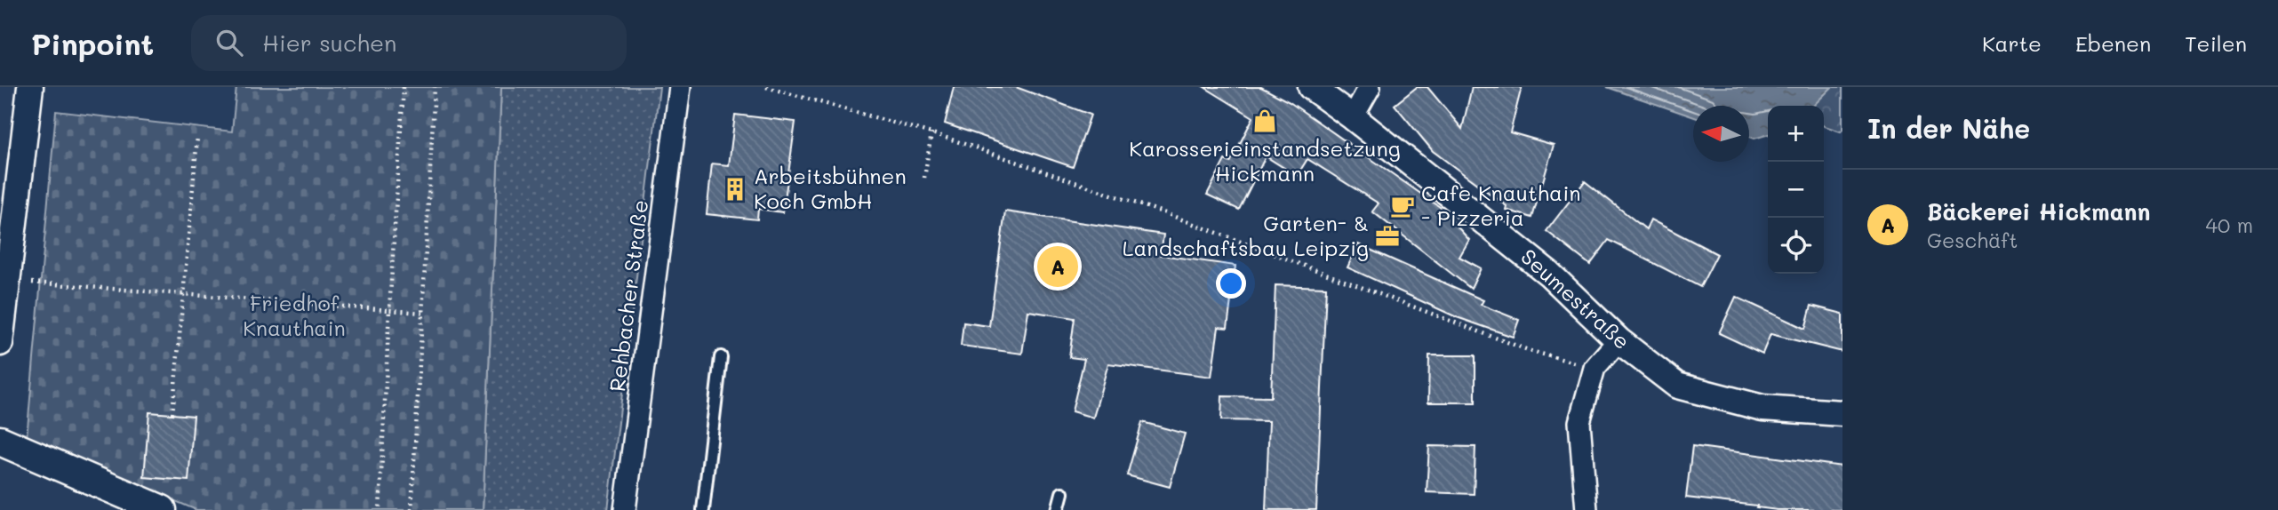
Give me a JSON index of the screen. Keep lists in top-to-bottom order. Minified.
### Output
{"streets":{"street":["Rehbacher Straße","Seumestraße"]},"parks":["Friedhof Knauthain"],"places":{"shop":["Karosserieinstandsetzung Hickmann"],"building":["Arbeitsbühnen Koch GmbH"],"cafe":["Cafe Knauthain - Pizzeria"],"office":["Garten- & Landschaftsbau Leipzig"]},"north":"left","page":{"header":"Pinpoint","search":"Hier suchen","nav":["Karte","Ebenen","Teilen"],"heading":"In der Nähe","map_buttons":["+","−"],"list":[{"mark":"A","name":"Bäckerei Hickmann","note":"Geschäft","value":"40 m"}],"pins":"A"}}
